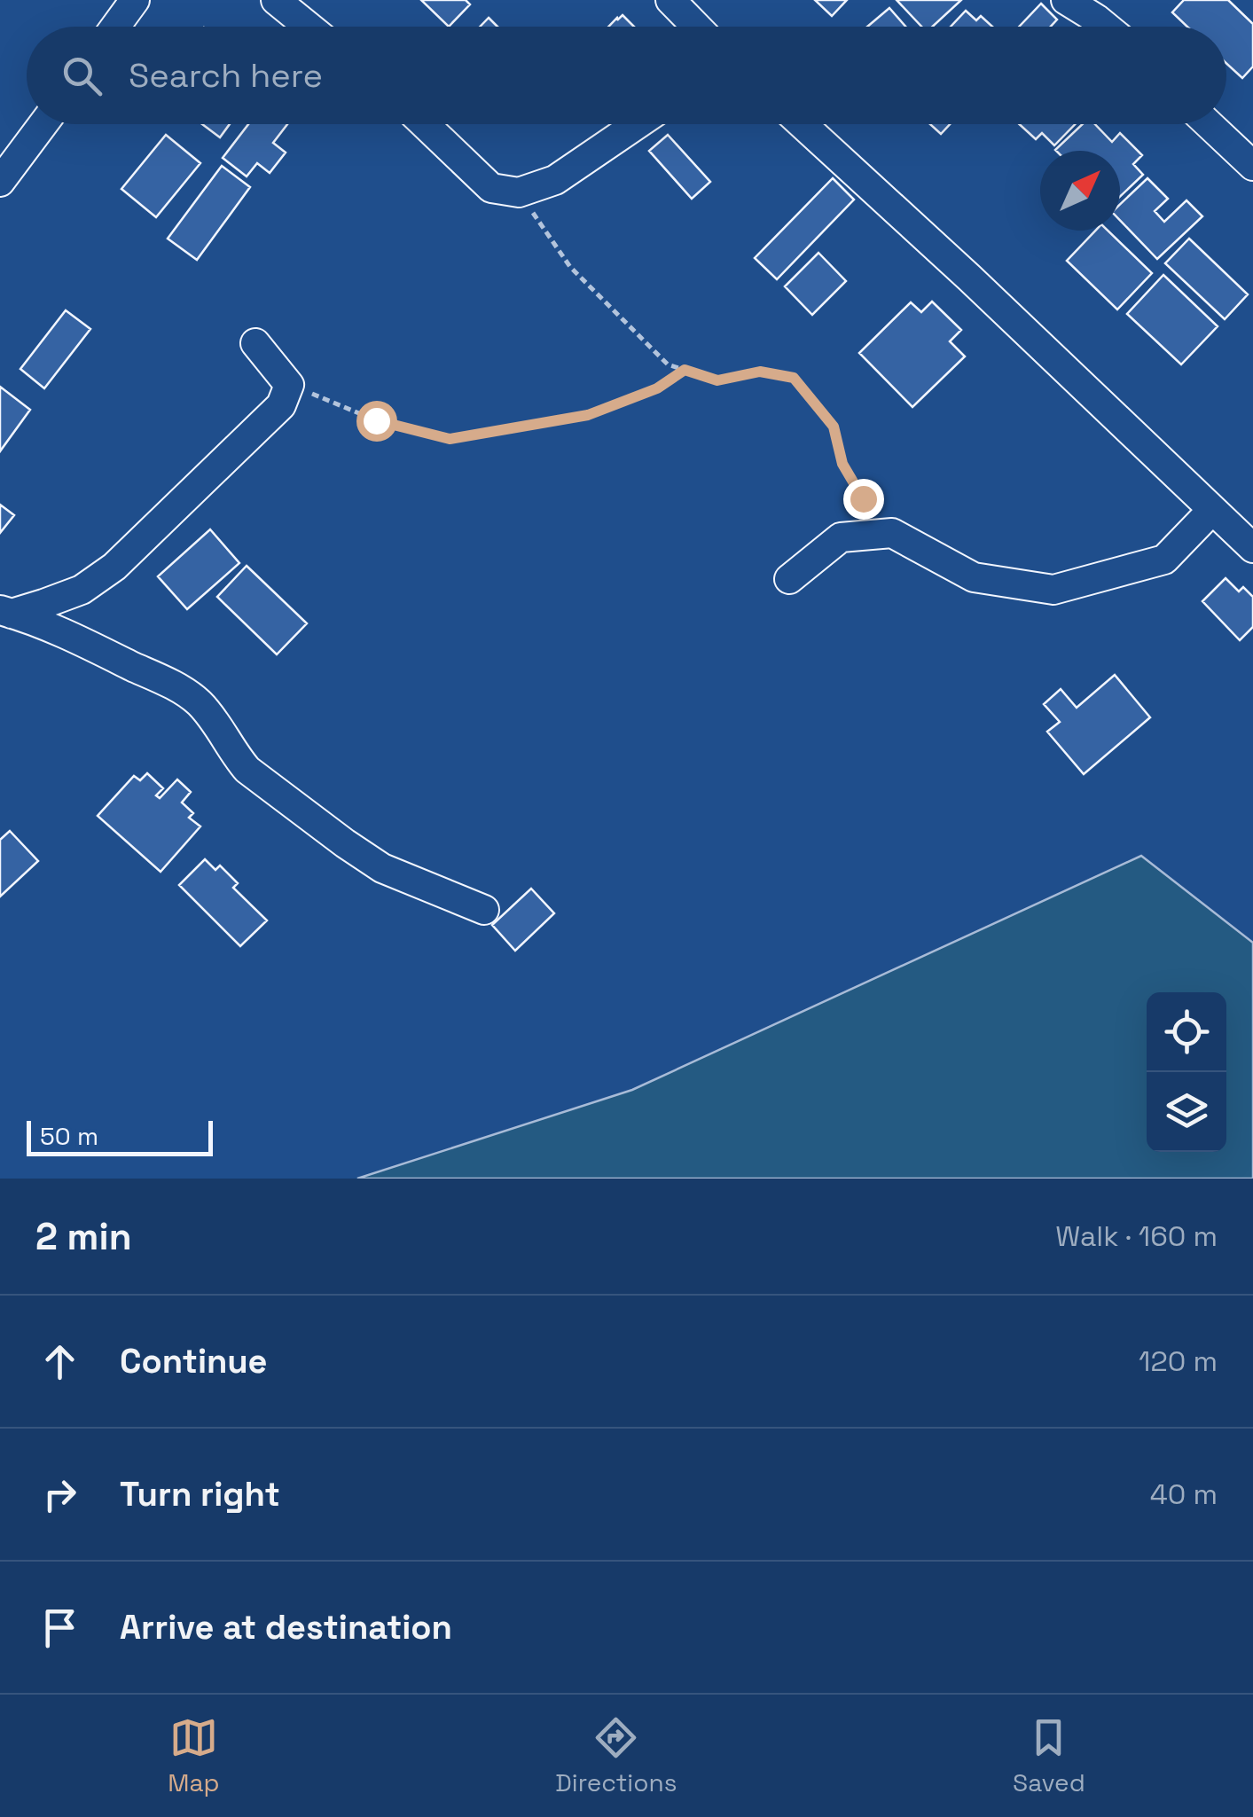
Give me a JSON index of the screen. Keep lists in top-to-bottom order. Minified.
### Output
{"scale_bar":"50 m","north":"top right","page":{"search":"Search here","scale":"50 m","heading":["2 min","Walk · 160 m"],"list":[["Continue","120 m"],["Turn right","40 m"],"Arrive at destination"],"nav":["Map","Directions","Saved"]}}
